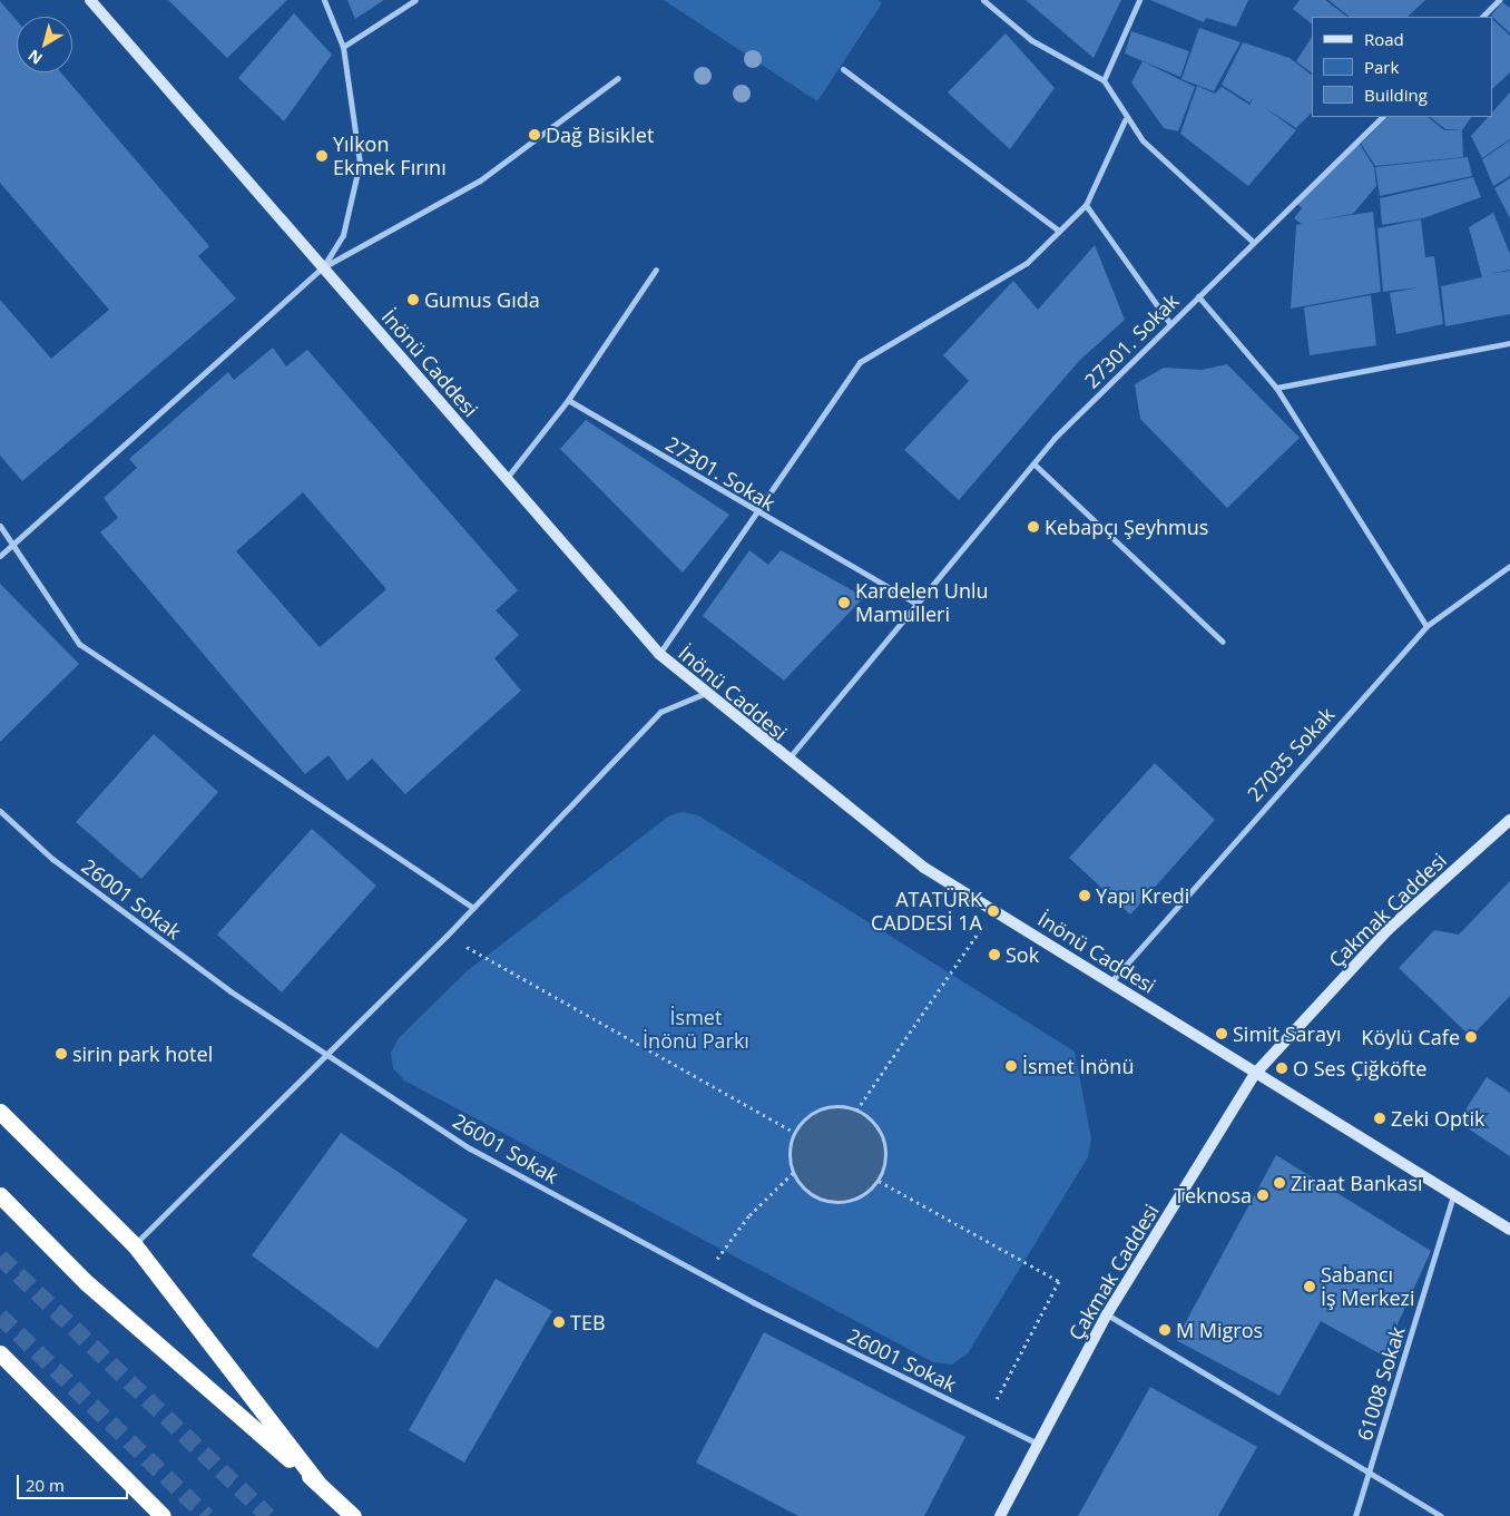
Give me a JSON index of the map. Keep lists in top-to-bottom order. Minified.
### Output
{"streets":{"main road":["İnönü Caddesi","Çakmak Caddesi"],"street":["27301. Sokak","27035 Sokak","26001 Sokak","61008 Sokak"]},"crossings":[["27301. Sokak","İnönü Caddesi"],["İnönü Caddesi","27035 Sokak"],["İnönü Caddesi","Çakmak Caddesi"],["İnönü Caddesi","61008 Sokak"],["26001 Sokak","Çakmak Caddesi"]],"parks":["İsmet İnönü Parkı"],"places":["Dağ Bisiklet","Yılkon Ekmek Fırını","Gumus Gıda","Kebapçı Şeyhmus","Kardelen Unlu Mamulleri","Yapı Kredi","ATATÜRK CADDESİ 1A","Sok","Simit Sarayı","Köylü Cafe","sirin park hotel","İsmet İnönü","O Ses Çiğköfte","Zeki Optik","Ziraat Bankası","Teknosa","Sabancı İş Merkezi","TEB","M Migros"],"legend":["Road","Park","Building"],"scale_bar":"20 m","north":"bottom left"}
